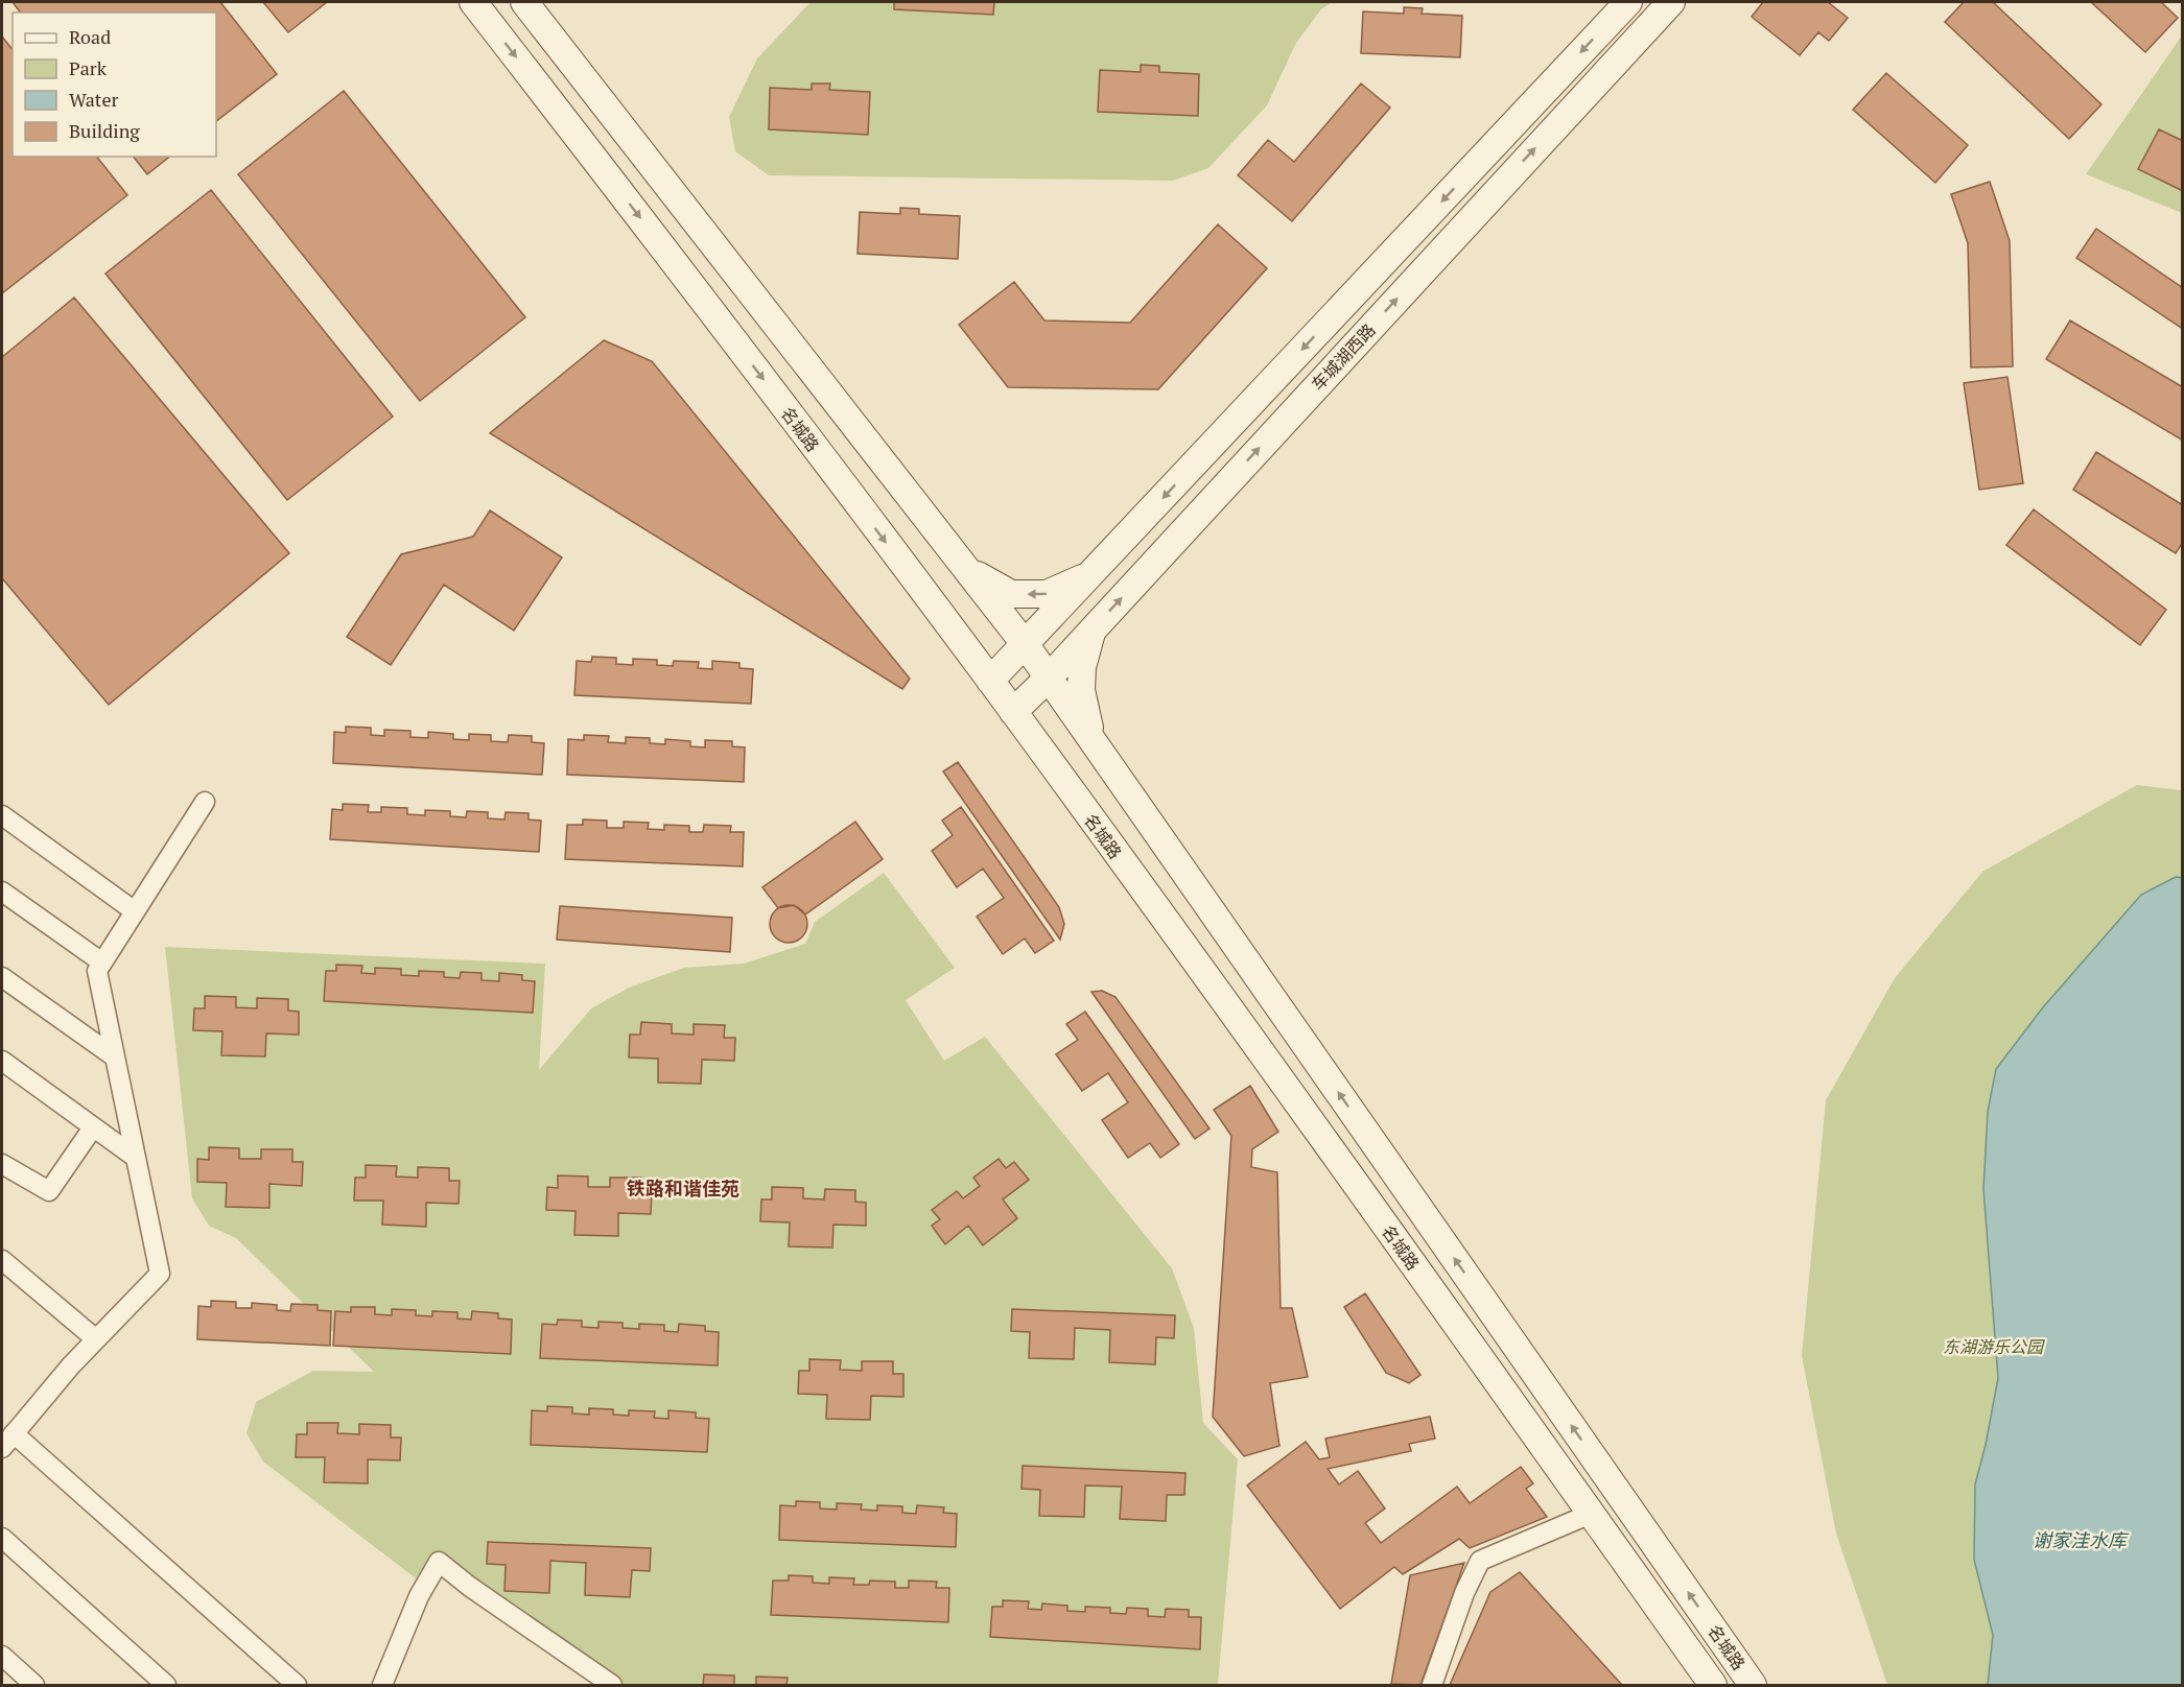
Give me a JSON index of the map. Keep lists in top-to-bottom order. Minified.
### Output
{"streets":{"main road":["车城湖西路","名城路"]},"crossings":[["车城湖西路","名城路"]],"districts":["铁路和谐佳苑"],"water":["谢家洼水库"],"parks":["东湖游乐公园"],"legend":["Road","Park","Water","Building"]}
